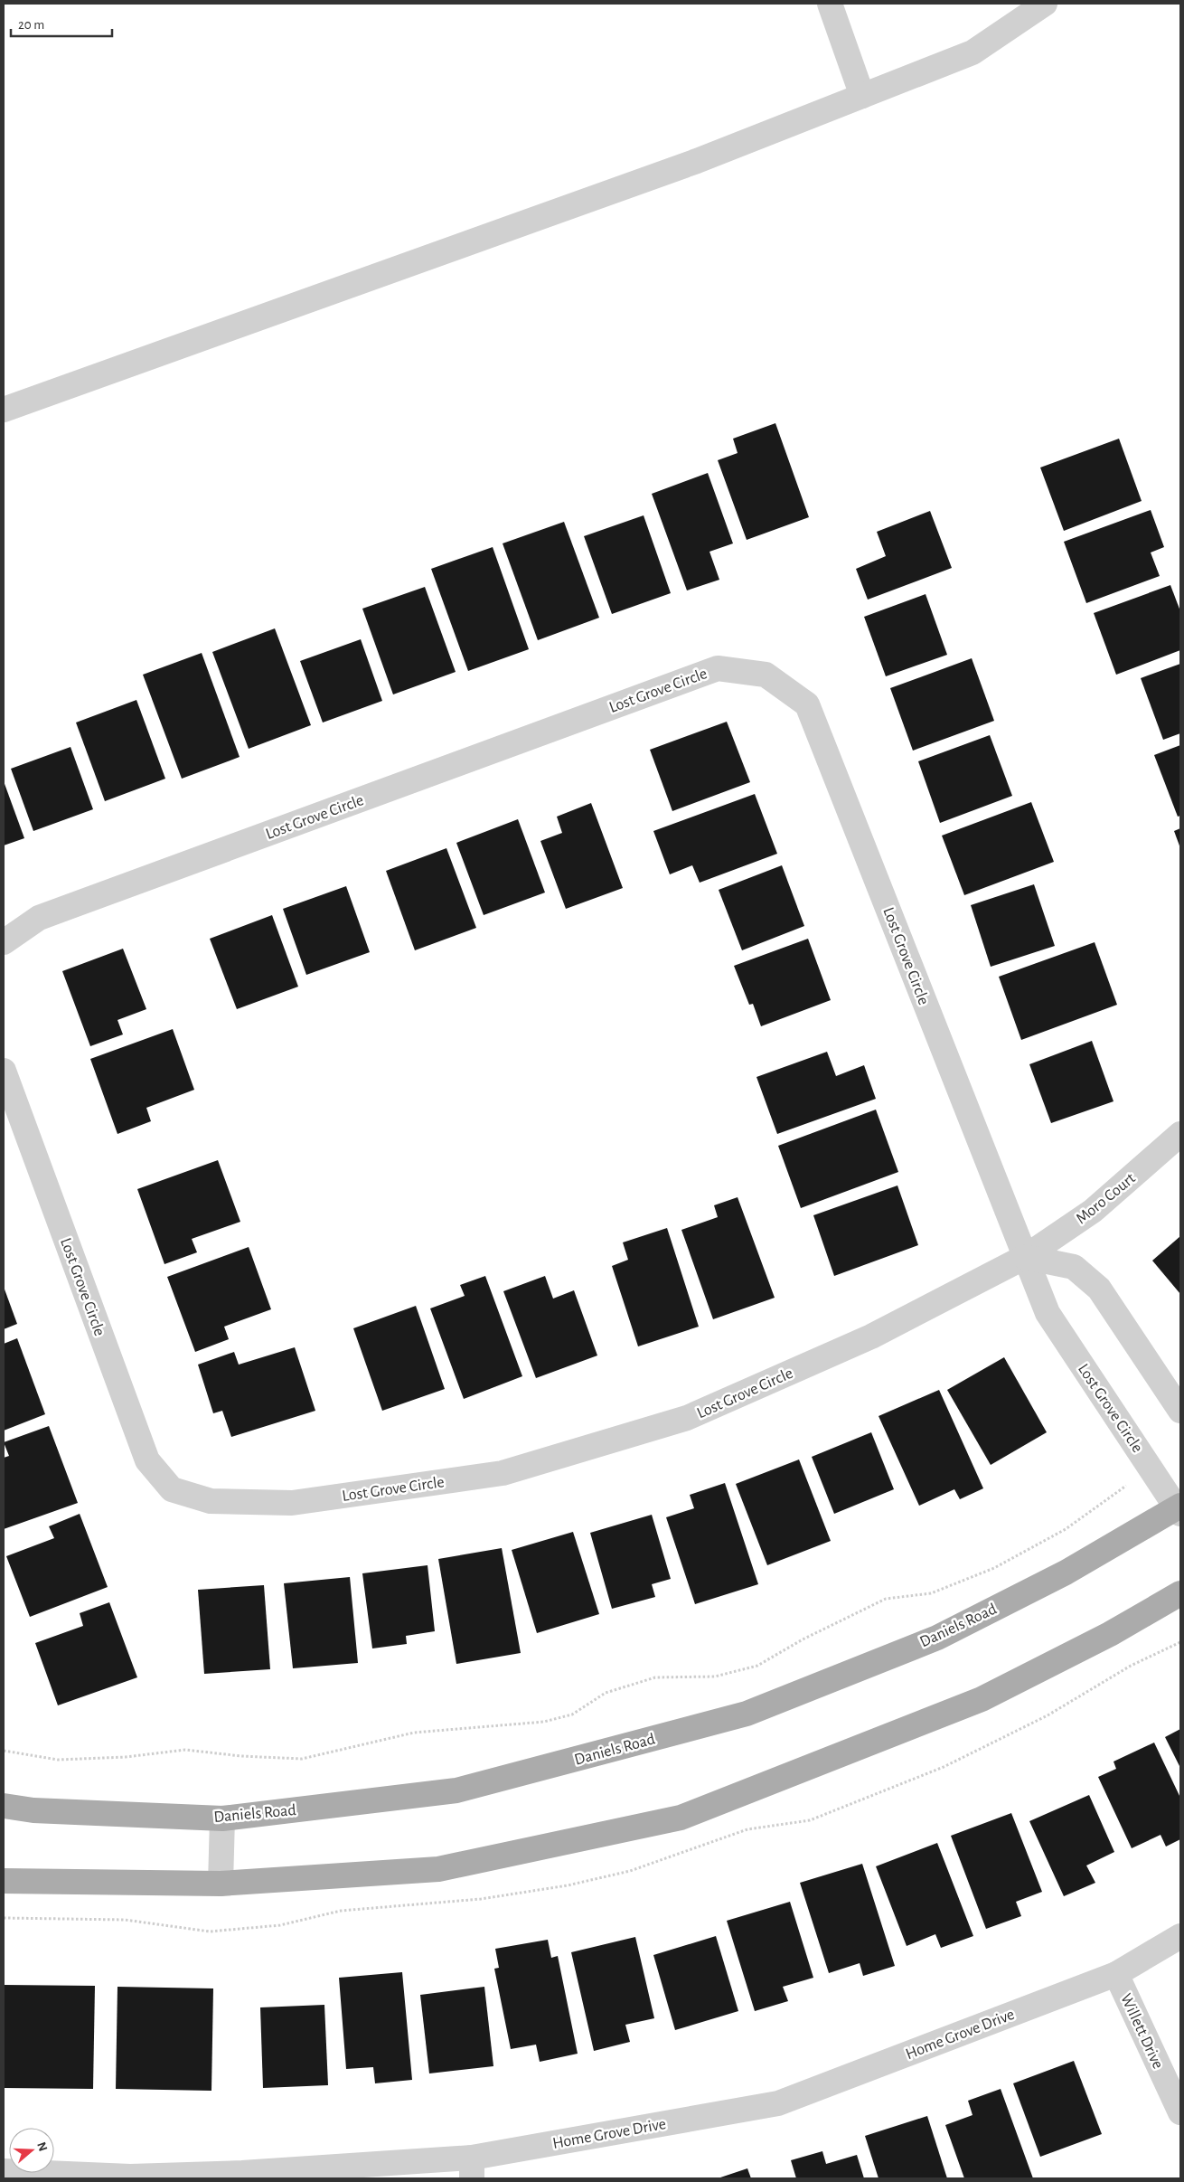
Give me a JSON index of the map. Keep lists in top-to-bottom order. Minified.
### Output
{"streets":{"main road":["Daniels Road"],"street":["Lost Grove Circle","Moro Court","Willett Drive","Home Grove Drive"]},"crossings":[["Lost Grove Circle","Moro Court"],["Lost Grove Circle","Daniels Road"],["Willett Drive","Home Grove Drive"]],"scale_bar":"20 m","north":"right"}
